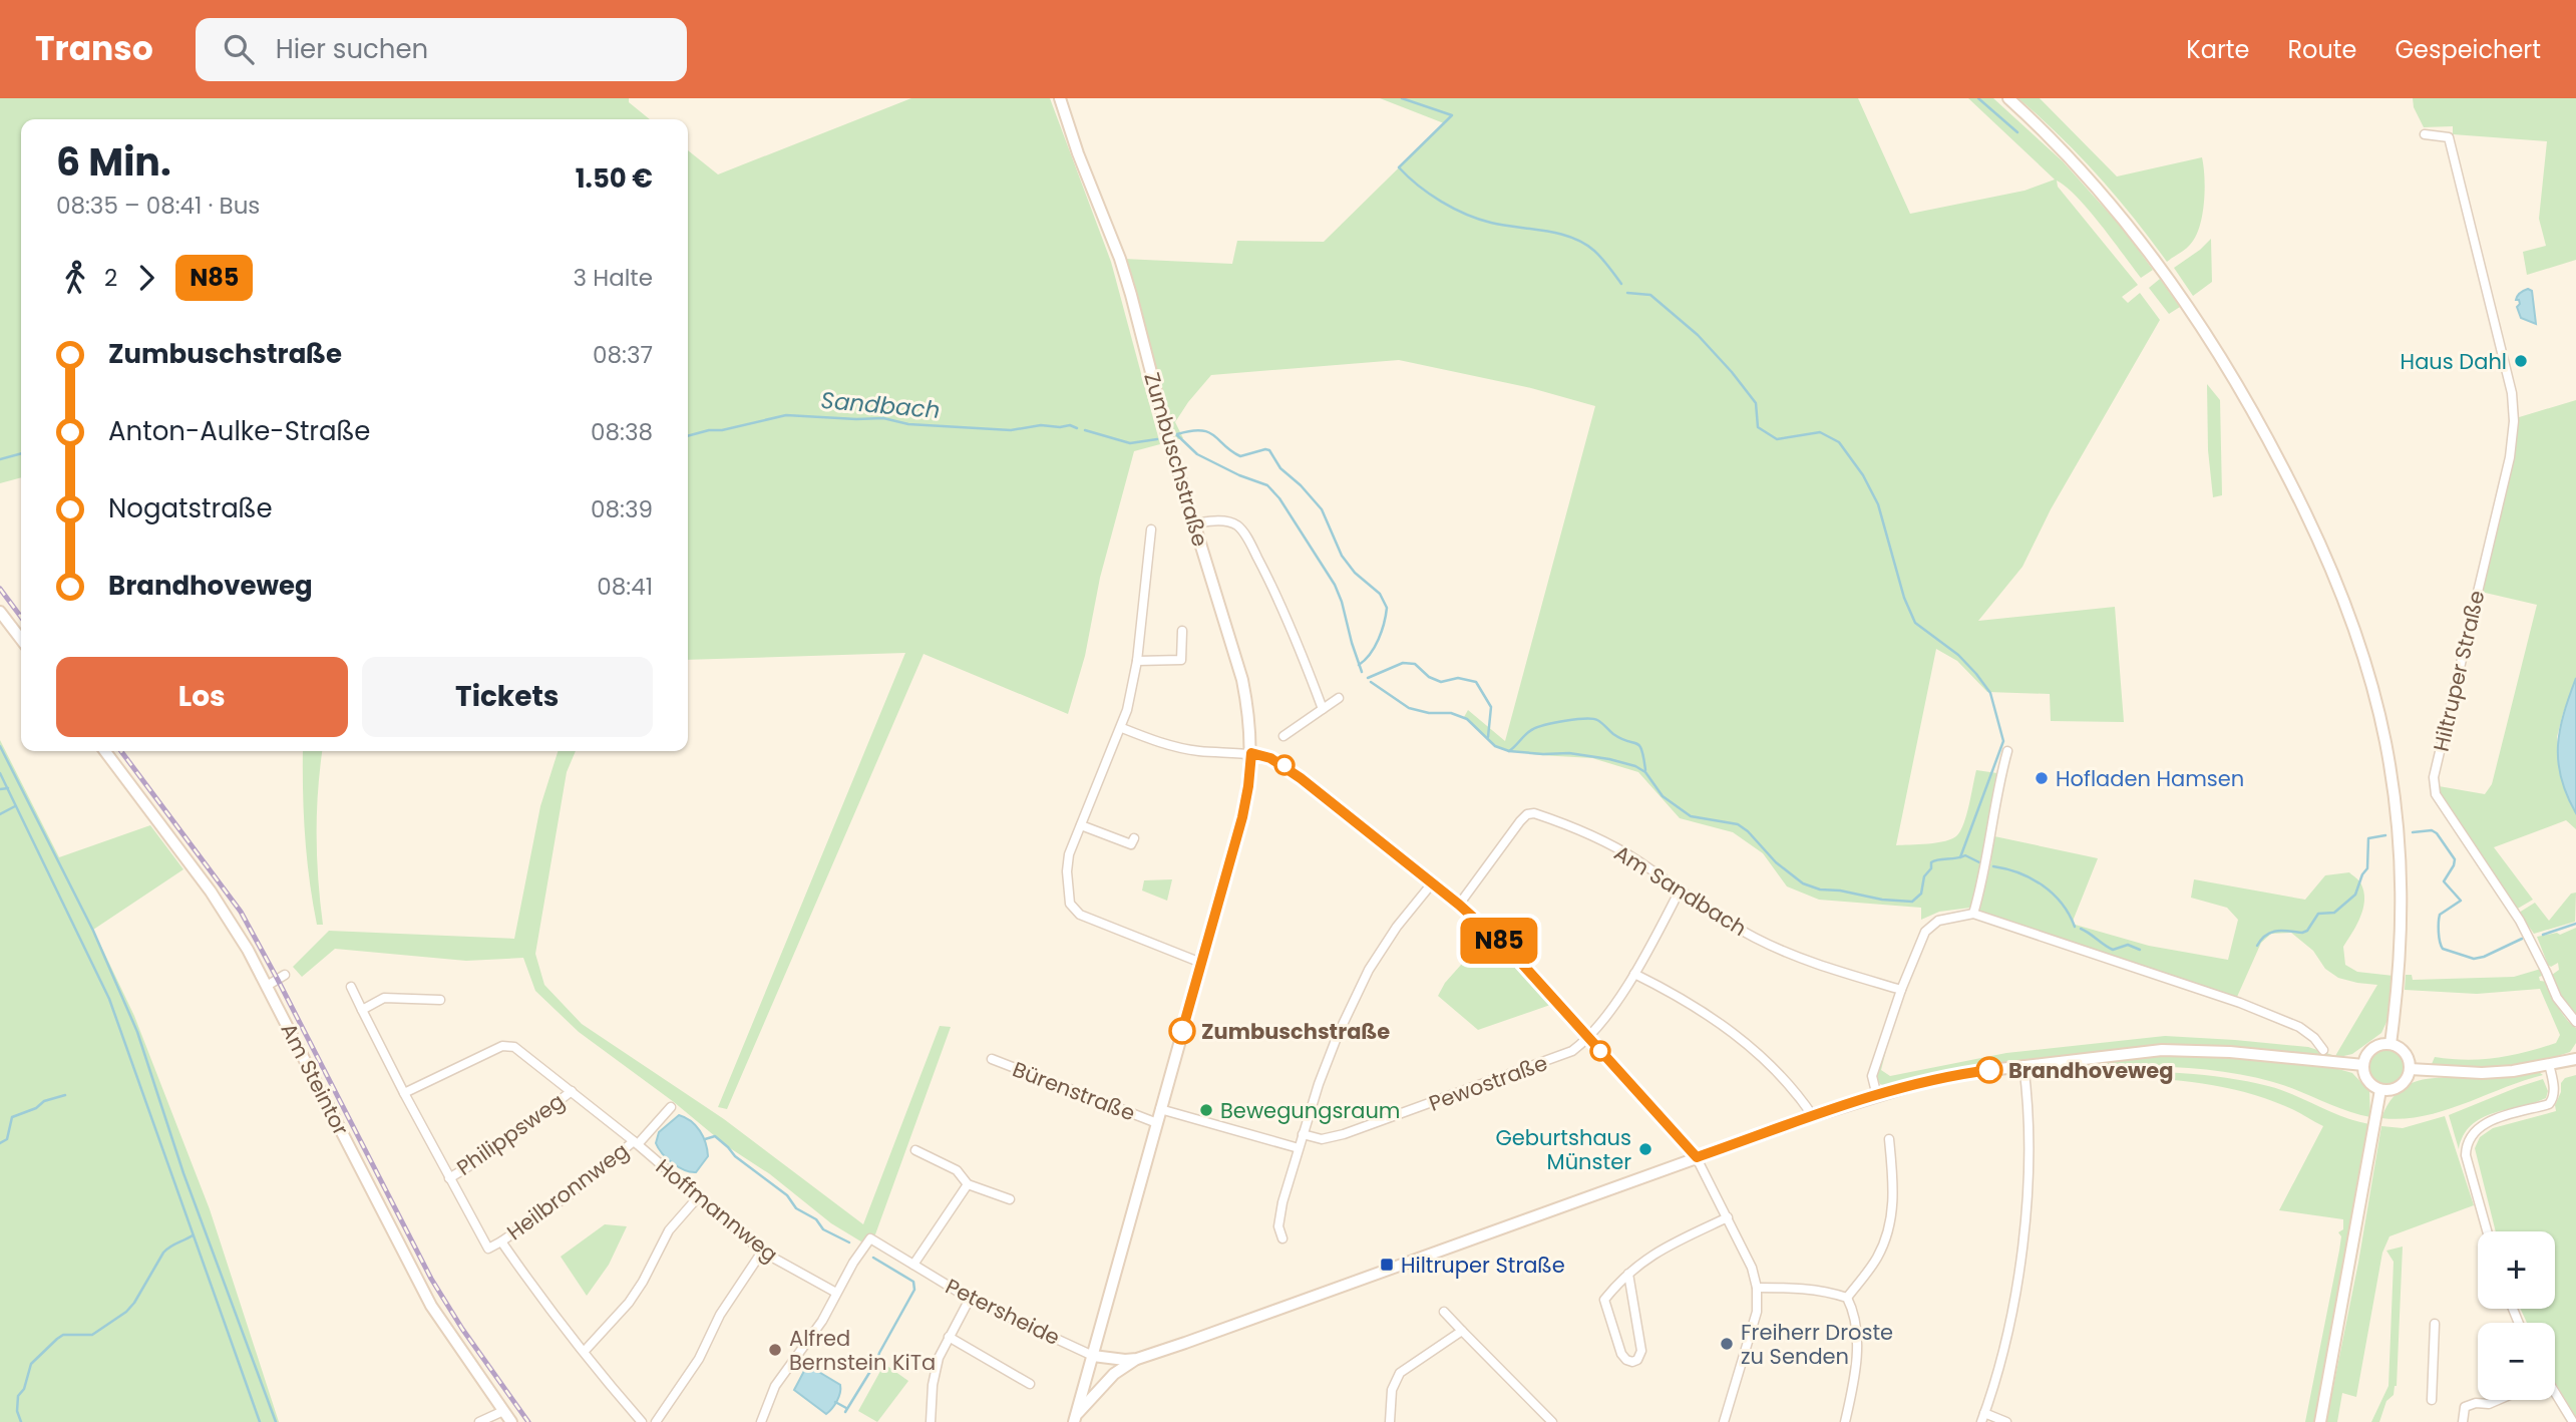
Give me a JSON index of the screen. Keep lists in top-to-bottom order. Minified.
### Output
{"streets":{"street":["Zumbuschstraße","Hiltruper Straße","Am Sandbach","Am Steintor","Pewostraße","Bürenstraße","Philippsweg","Heilbronnweg","Hoffmannweg","Petersheide"]},"crossings":[["Zumbuschstraße","Bürenstraße"],["Zumbuschstraße","Petersheide"],["Philippsweg","Hoffmannweg"],["Heilbronnweg","Hoffmannweg"],["Hoffmannweg","Petersheide"]],"water":["Sandbach"],"places":{"other":["Haus Dahl","Hofladen Hamsen","Zumbuschstraße","Brandhoveweg","Bewegungsraum","Geburtshaus Münster","Freiherr Droste zu Senden","Alfred Bernstein KiTa"],"transit":["Hiltruper Straße"]},"lines":["bus line N85"],"page":{"header":"Transo","search":"Hier suchen","nav":["Karte","Route","Gespeichert"],"on_map":"N85","heading":["6 Min.","08:35 – 08:41 · Bus","1.50 €"],"legs":["2","N85","3 Halte"],"list":[{"name":"Zumbuschstraße","value":"08:37"},{"name":"Anton-Aulke-Straße","value":"08:38"},{"name":"Nogatstraße","value":"08:39"},{"name":"Brandhoveweg","value":"08:41"}],"buttons":["Los","Tickets"],"map_buttons":["+","−"]}}
